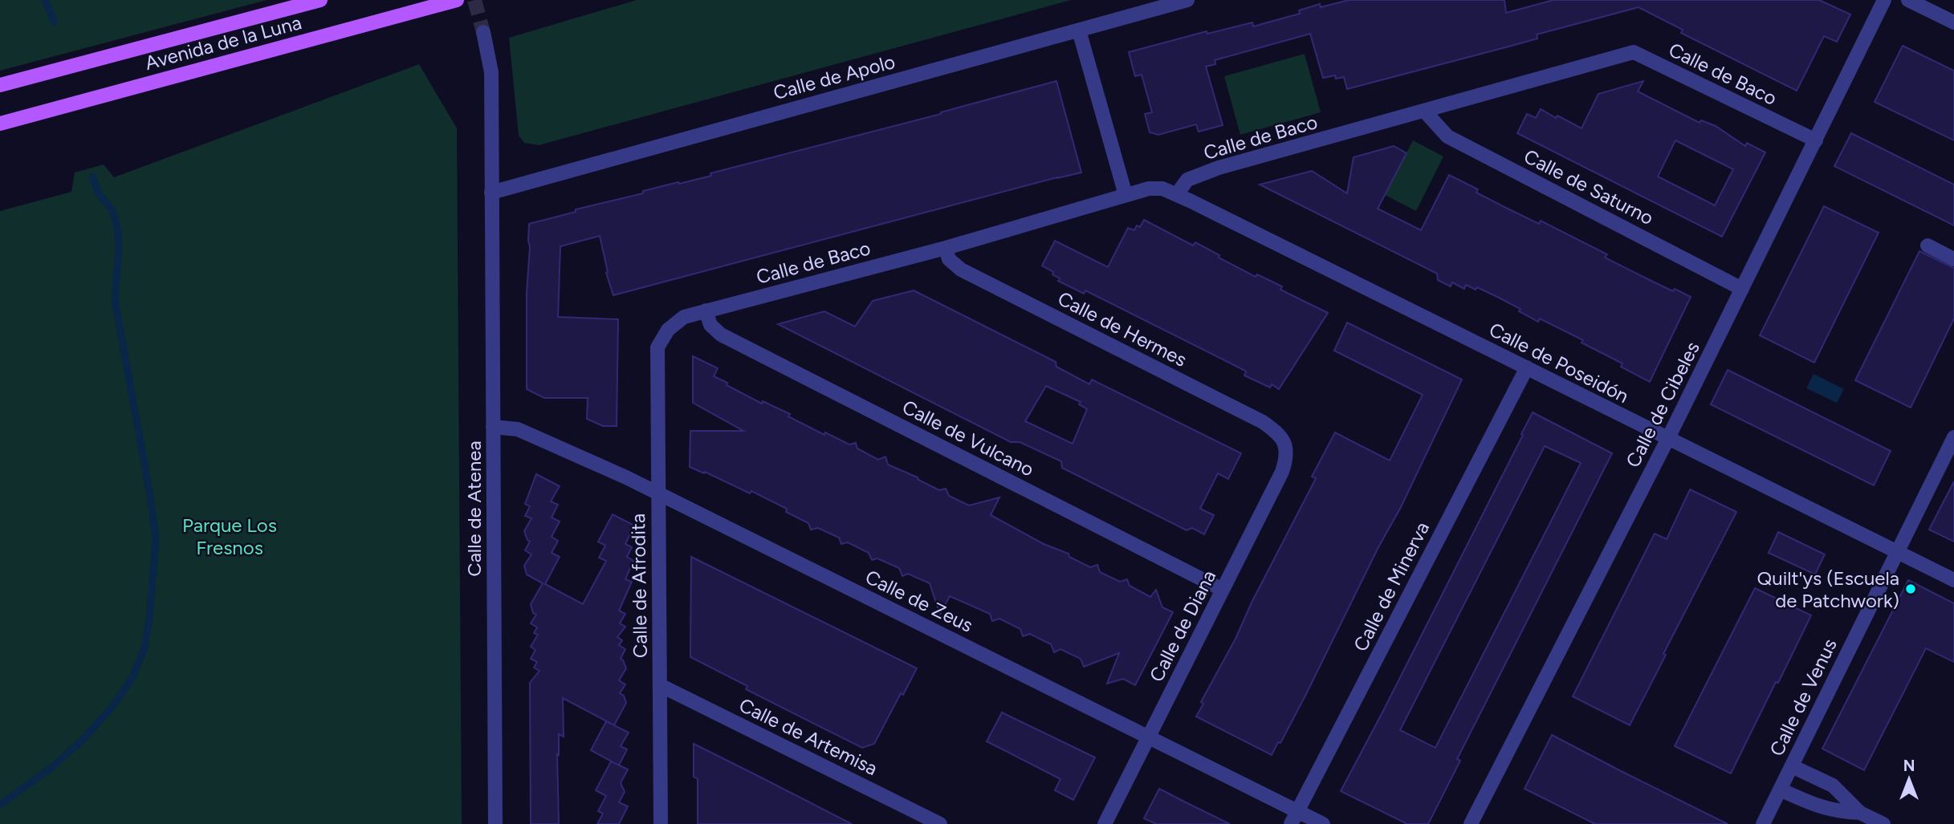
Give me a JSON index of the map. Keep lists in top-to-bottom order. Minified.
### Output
{"streets":{"main road":["Avenida de la Luna"],"street":["Calle de Baco","Calle de Apolo","Calle de Saturno","Calle de Hermes","Calle de Poseidón","Calle de Cibeles","Calle de Vulcano","Calle de Atenea","Calle de Afrodita","Calle de Minerva","Calle de Zeus","Calle de Diana","Calle de Venus","Calle de Artemisa"]},"crossings":[["Calle de Baco","Calle de Saturno"],["Calle de Baco","Calle de Hermes"],["Calle de Baco","Calle de Poseidón"],["Calle de Baco","Calle de Cibeles"],["Calle de Baco","Calle de Vulcano"],["Calle de Baco","Calle de Afrodita"],["Calle de Apolo","Calle de Atenea"],["Calle de Saturno","Calle de Cibeles"],["Calle de Hermes","Calle de Diana"],["Calle de Poseidón","Calle de Cibeles"],["Calle de Poseidón","Calle de Minerva"],["Calle de Poseidón","Calle de Venus"],["Calle de Vulcano","Calle de Diana"],["Calle de Atenea","Calle de Zeus"],["Calle de Afrodita","Calle de Zeus"],["Calle de Afrodita","Calle de Artemisa"],["Calle de Minerva","Calle de Zeus"],["Calle de Zeus","Calle de Diana"]],"parks":["Parque Los Fresnos"],"places":["Quilt'ys (Escuela de Patchwork)"],"north":"top"}
